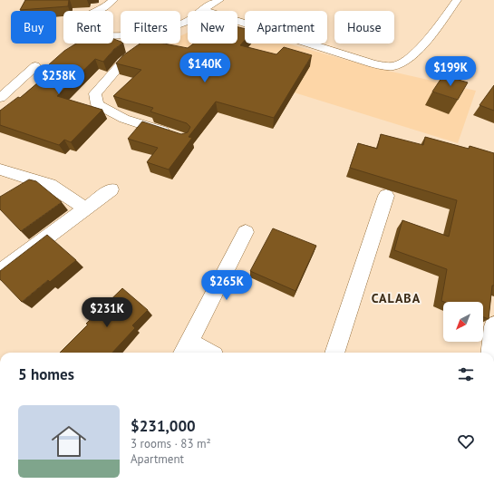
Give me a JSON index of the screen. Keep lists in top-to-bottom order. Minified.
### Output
{"districts":["CALABA"],"north":"bottom left","page":{"chip":["Buy","Rent","Filters","New","Apartment","House"],"price":["$140K","$199K","$258K","$265K","$231K"],"heading":"5 homes","list":[{"name":"$231,000","note":"3 rooms · 83 m² · Apartment"}]}}
